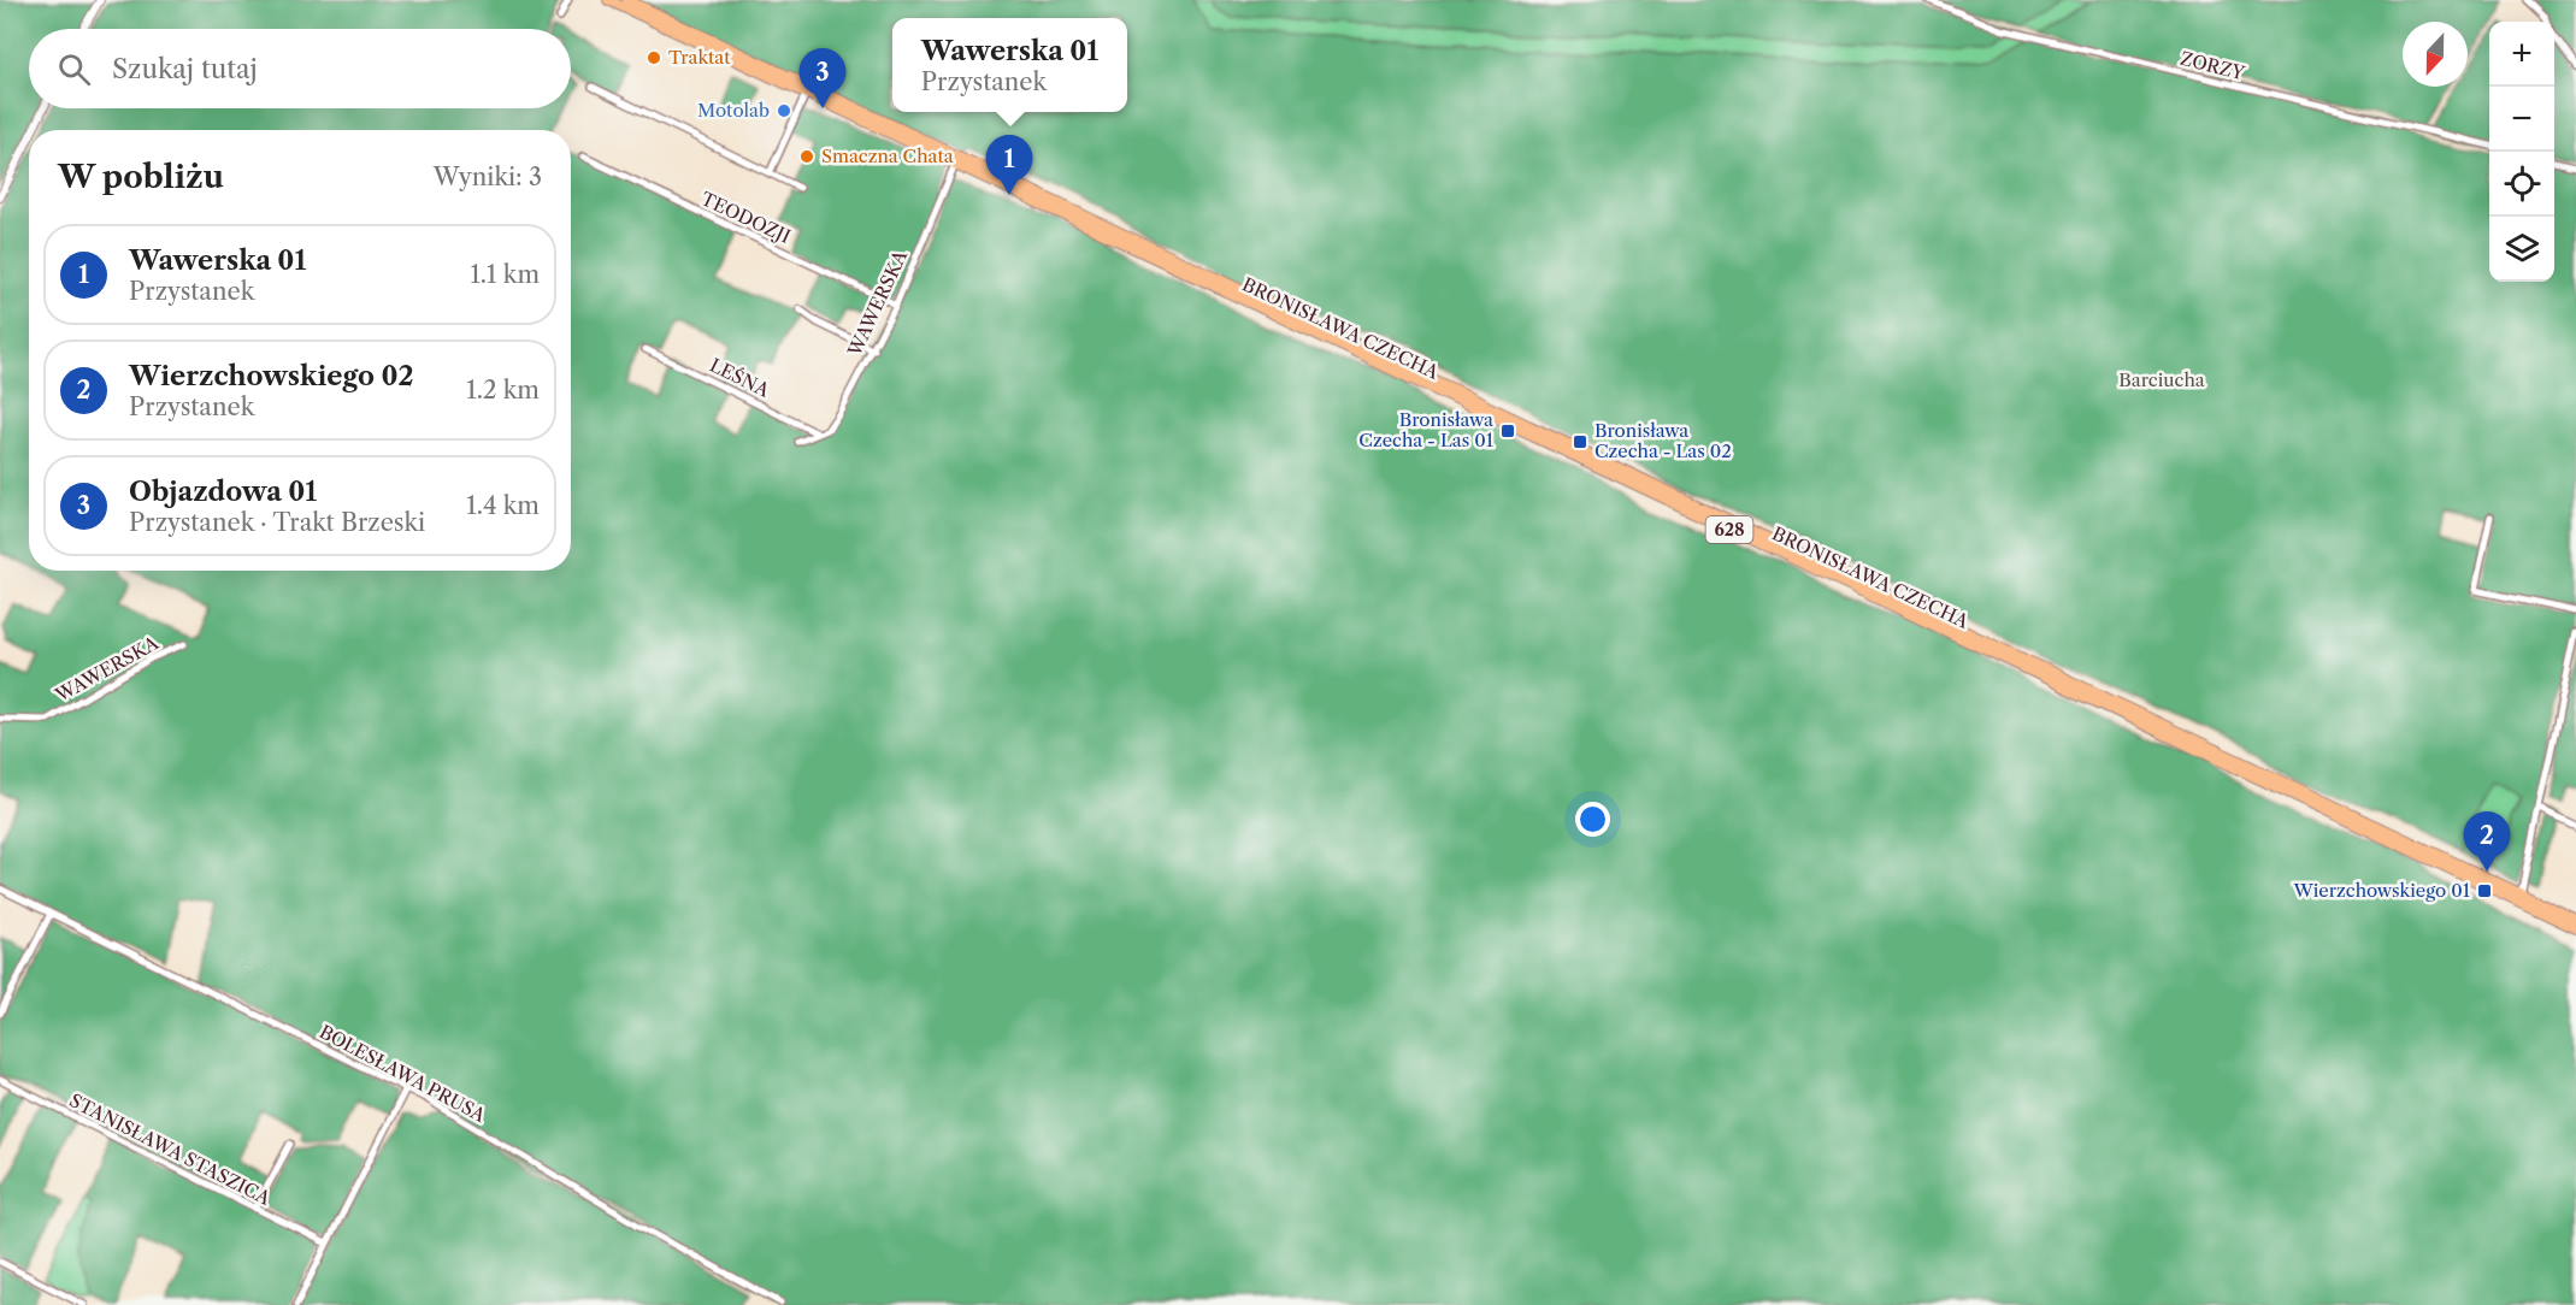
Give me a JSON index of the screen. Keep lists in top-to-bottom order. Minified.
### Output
{"streets":{"main road":["BRONISŁAWA CZECHA","628"],"street":["ZORZY","TEODOZJI","WAWERSKA","LEŚNA","BOLESŁAWA PRUSA","STANISŁAWA STASZICA"]},"crossings":[["TEODOZJI","WAWERSKA"],["WAWERSKA","BRONISŁAWA CZECHA"],["WAWERSKA","LEŚNA"],["WAWERSKA","628"],["BRONISŁAWA CZECHA","628"]],"parks":["Barciucha"],"places":{"other":["Traktat","Motolab","Smaczna Chata"],"transit":["Bronisława Czecha - Las 01","Bronisława Czecha - Las 02","Wierzchowskiego 01"]},"north":"bottom","page":{"popup":["Wawerska 01","Przystanek"],"map_buttons":["+","−"],"search":"Szukaj tutaj","pins":["3","1","2"],"heading":["W pobliżu","Wyniki: 3"],"list":[{"mark":"1","name":"Wawerska 01","note":"Przystanek","value":"1.1 km"},{"mark":"2","name":"Wierzchowskiego 02","note":"Przystanek","value":"1.2 km"},{"mark":"3","name":"Objazdowa 01","note":"Przystanek · Trakt Brzeski","value":"1.4 km"}]}}
